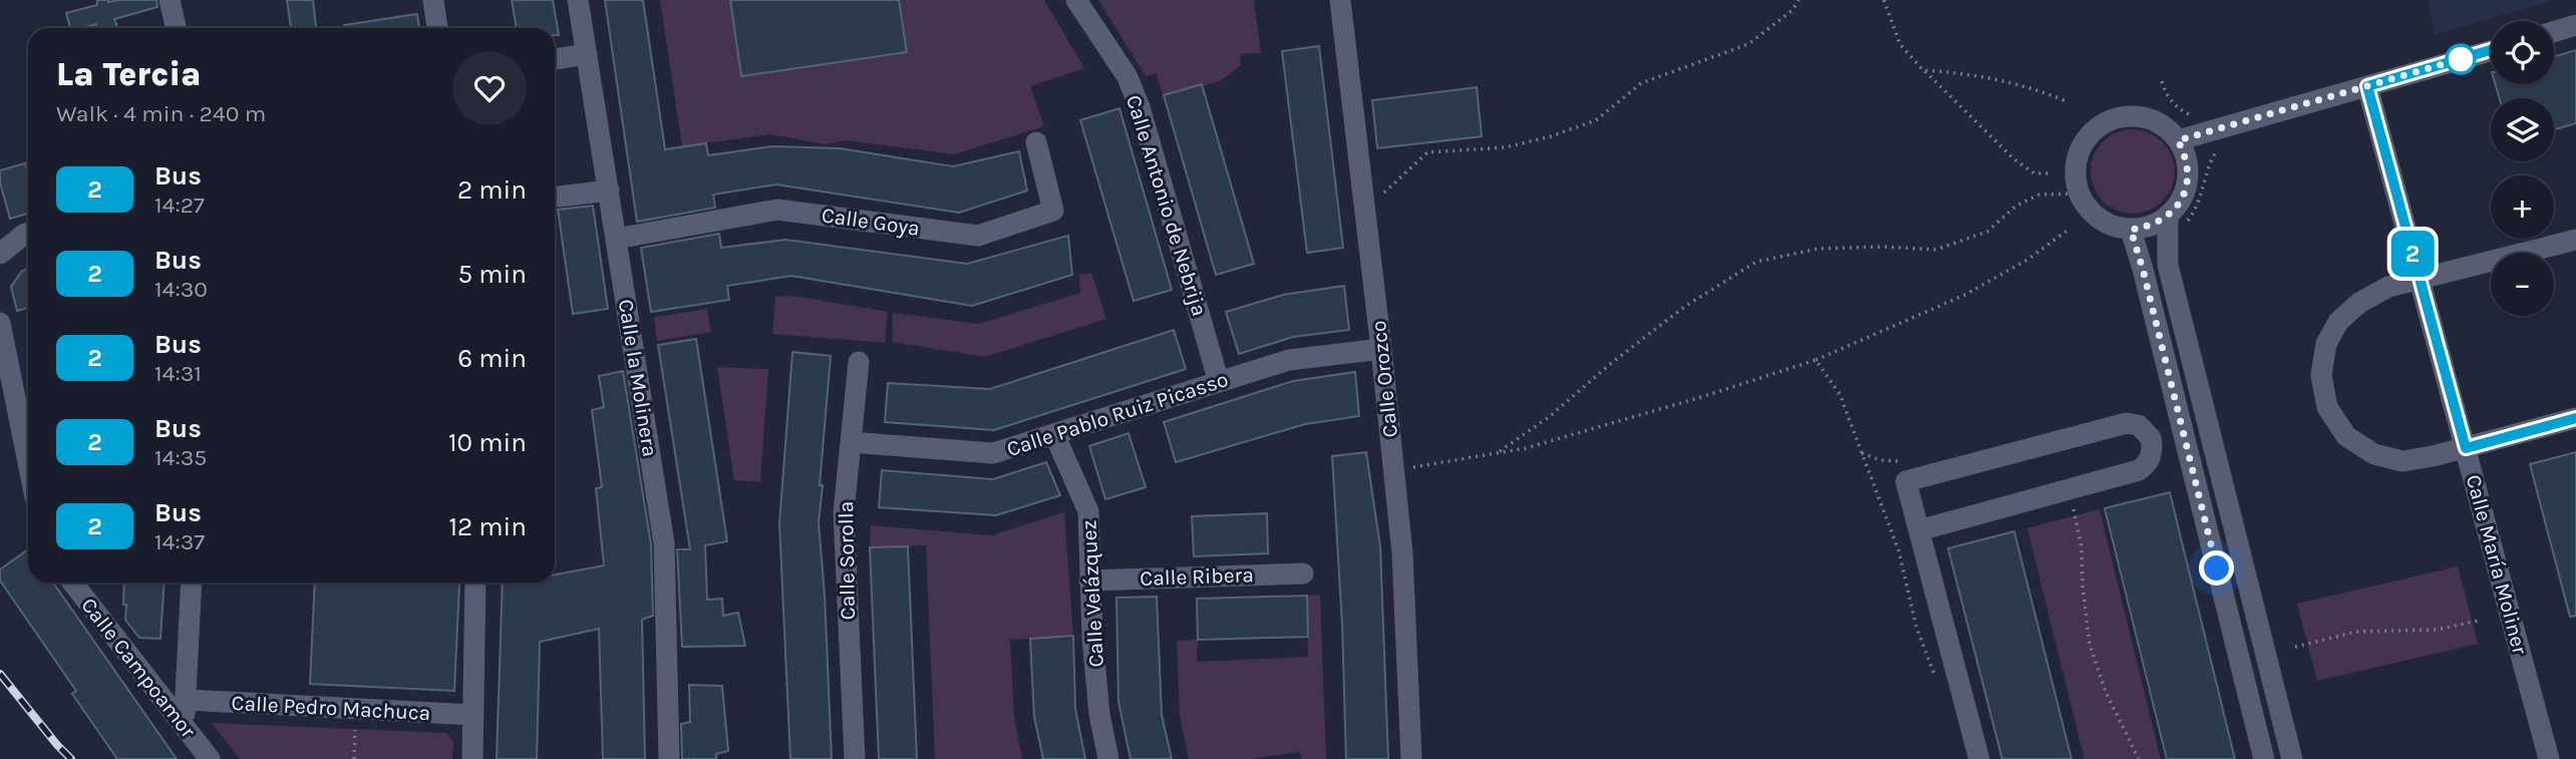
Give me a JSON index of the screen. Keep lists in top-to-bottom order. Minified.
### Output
{"streets":{"street":["Calle Antonio de Nebrija","Calle Goya","Calle la Molinera","Calle Orozco","Calle Pablo Ruiz Picasso","Calle Sorolla","Calle María Moliner","Calle Ribera","Calle Velázquez","Calle Campoamor","Calle Pedro Machuca"]},"crossings":[["Calle Antonio de Nebrija","Calle Pablo Ruiz Picasso"],["Calle Goya","Calle la Molinera"],["Calle Orozco","Calle Pablo Ruiz Picasso"],["Calle Pablo Ruiz Picasso","Calle Sorolla"],["Calle Pablo Ruiz Picasso","Calle Velázquez"],["Calle Ribera","Calle Velázquez"]],"lines":["bus line 2"],"page":{"on_map":"2","map_buttons":["+","−"],"heading":["La Tercia","Walk · 4 min · 240 m"],"list":[{"mark":"2","name":"Bus","note":"14:27","value":"2 min"},{"mark":"2","name":"Bus","note":"14:30","value":"5 min"},{"mark":"2","name":"Bus","note":"14:31","value":"6 min"},{"mark":"2","name":"Bus","note":"14:35","value":"10 min"},{"mark":"2","name":"Bus","note":"14:37","value":"12 min"}]}}
